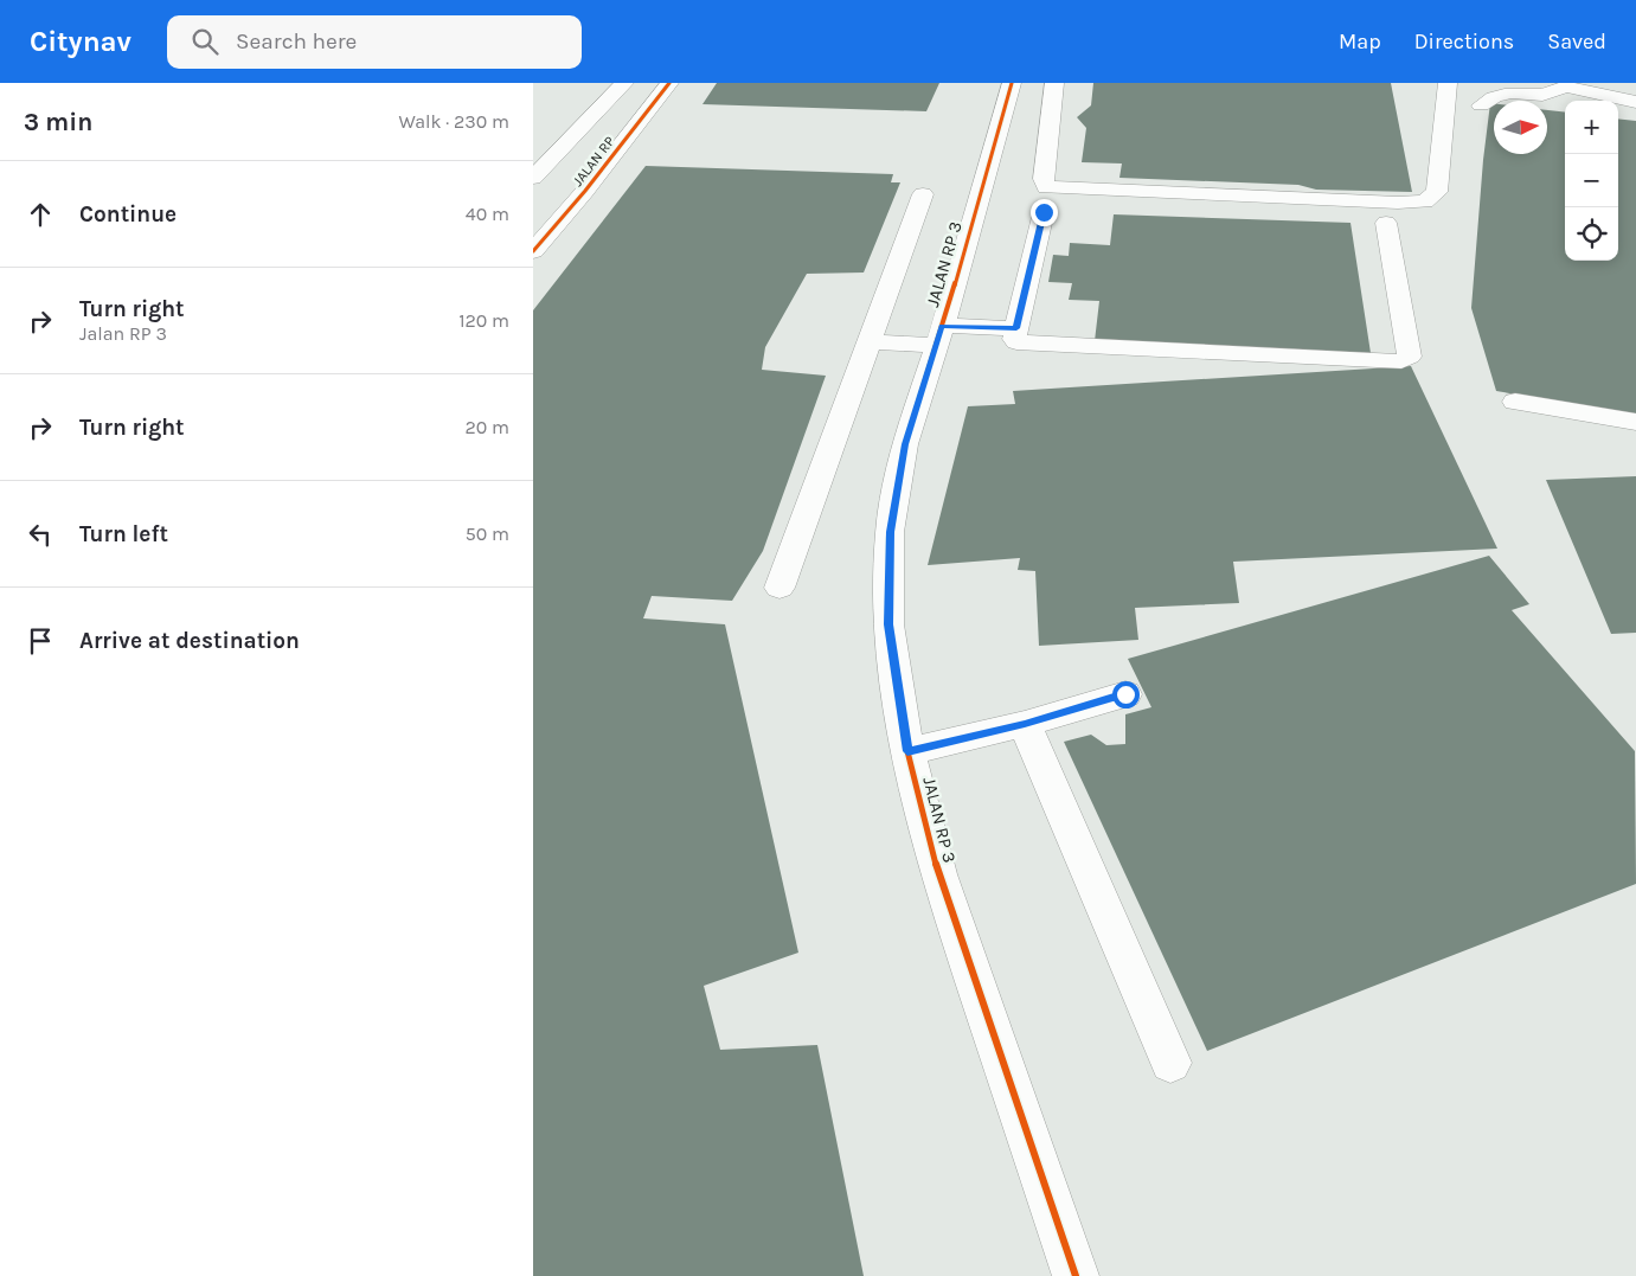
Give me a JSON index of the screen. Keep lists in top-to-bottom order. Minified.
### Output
{"streets":{"street":["JALAN RP","JALAN RP 3"]},"north":"right","page":{"header":"Citynav","search":"Search here","nav":["Map","Directions","Saved"],"heading":["3 min","Walk · 230 m"],"map_buttons":["+","−"],"list":[["Continue","40 m"],["Turn right","Jalan RP 3","120 m"],["Turn right","20 m"],["Turn left","50 m"],"Arrive at destination"]}}
